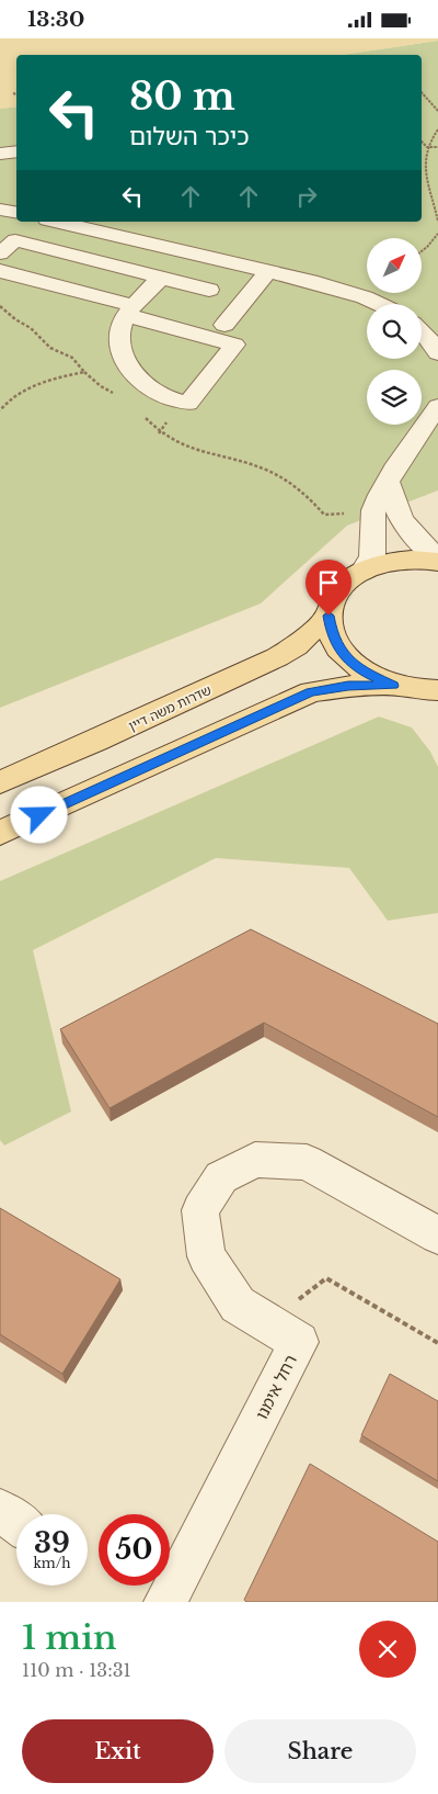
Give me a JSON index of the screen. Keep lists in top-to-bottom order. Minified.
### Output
{"streets":{"main road":["שדרות משה דיין"],"street":["רחל אימנו"]},"north":"top right","page":{"status":"13:30","turn":["80 m","כיכר השלום"],"speed":"39 km/h","limit":"50","heading":["1 min","110 m · 13:31"],"buttons":["Exit","Share"]}}
